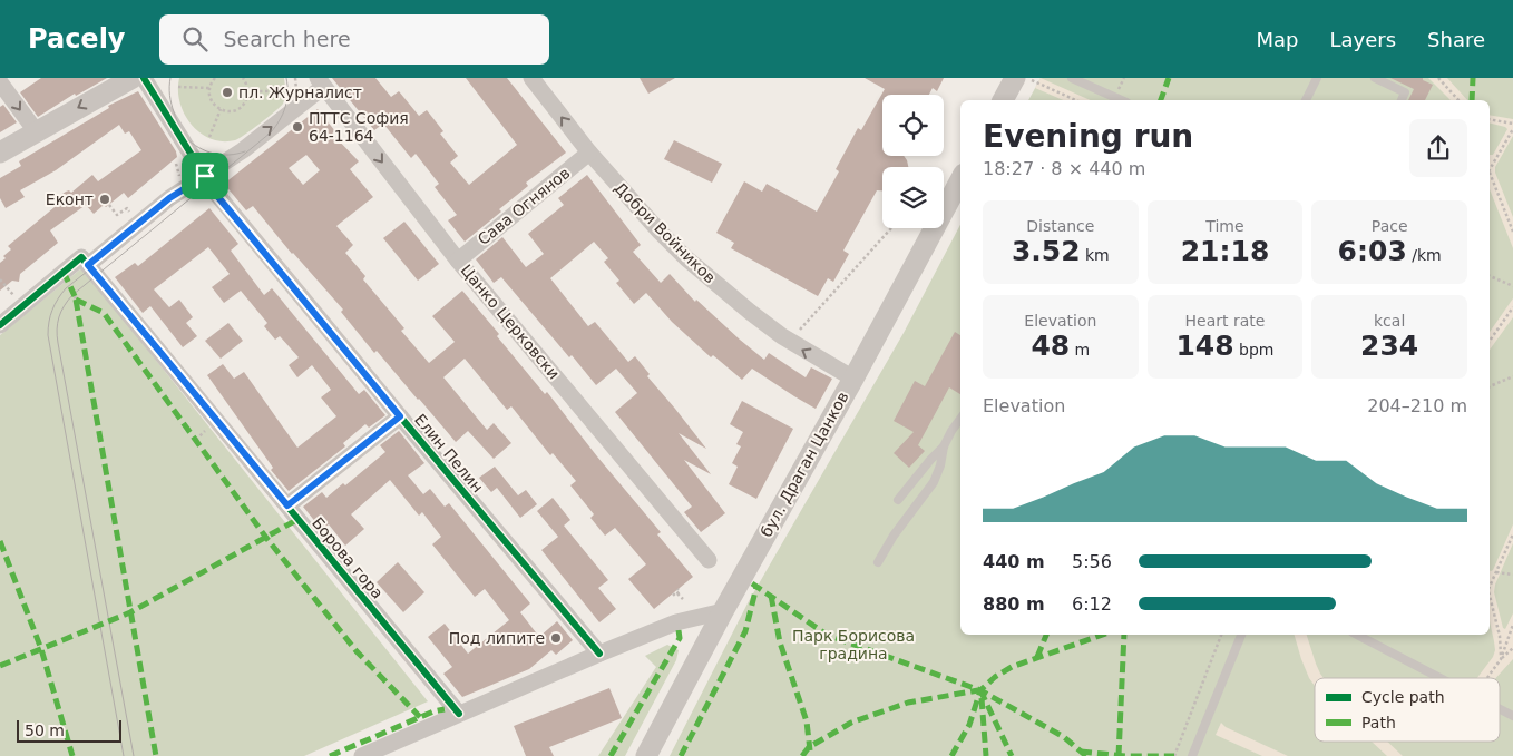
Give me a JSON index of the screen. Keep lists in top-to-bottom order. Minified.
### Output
{"streets":{"street":["Сава Огнянов","Добри Войников","Цанко Церковски","Елин Пелин","бул. Драган Цанков","Борова гора"]},"crossings":[["Сава Огнянов","Добри Войников"],["Сава Огнянов","Цанко Церковски"],["Добри Войников","бул. Драган Цанков"]],"one_way":["Добри Войников","Цанко Церковски"],"parks":["Парк Борисова градина"],"places":["пл. Журналист","ПТТС София 64-1164","Еконт","Под липите"],"legend":["Cycle path","Path"],"scale_bar":"50 m","page":{"header":"Pacely","search":"Search here","nav":["Map","Layers","Share"],"heading":["Evening run","18:27 · 8 × 440 m"],"stats":[["Distance","3.52 km"],["Time","21:18"],["Pace","6:03 /km"],["Elevation","48 m"],["Heart rate","148 bpm"],["kcal","234"]],"chart":["Elevation","204–210 m"],"list":[{"name":"440 m","note":"5:56"},{"name":"880 m","note":"6:12"}],"scale":"50 m"}}
